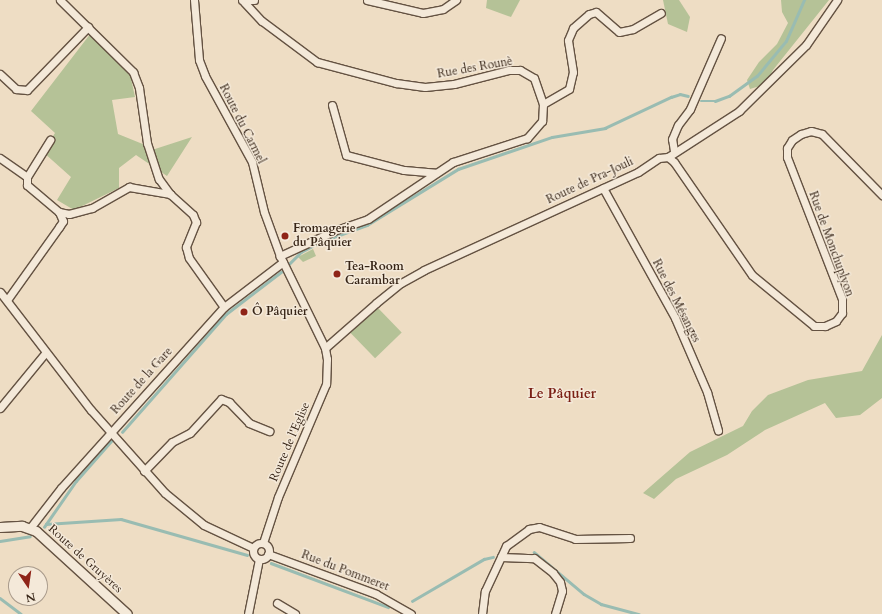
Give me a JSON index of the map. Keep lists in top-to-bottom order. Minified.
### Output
{"streets":{"street":["Rue des Rounè","Route du Carmel","Route de Pra-Jouli","Rue de Monchuplyon","Rue des Mésanges","Route de la Gare","Route de l'Eglise","Route de Gruyères","Rue du Pommeret"]},"crossings":[["Rue des Rounè","Route du Carmel"],["Rue des Rounè","Route de la Gare"],["Route du Carmel","Route de Pra-Jouli"],["Route du Carmel","Route de la Gare"],["Route du Carmel","Route de l'Eglise"],["Route de Pra-Jouli","Rue de Monchuplyon"],["Route de Pra-Jouli","Rue des Mésanges"],["Route de Pra-Jouli","Route de l'Eglise"],["Route de la Gare","Route de Gruyères"],["Route de l'Eglise","Rue du Pommeret"]],"districts":["Le Pâquier"],"places":["Fromagerie du Pâquier","Tea-Room Carambar","Ô Pâquier"],"north":"bottom"}
